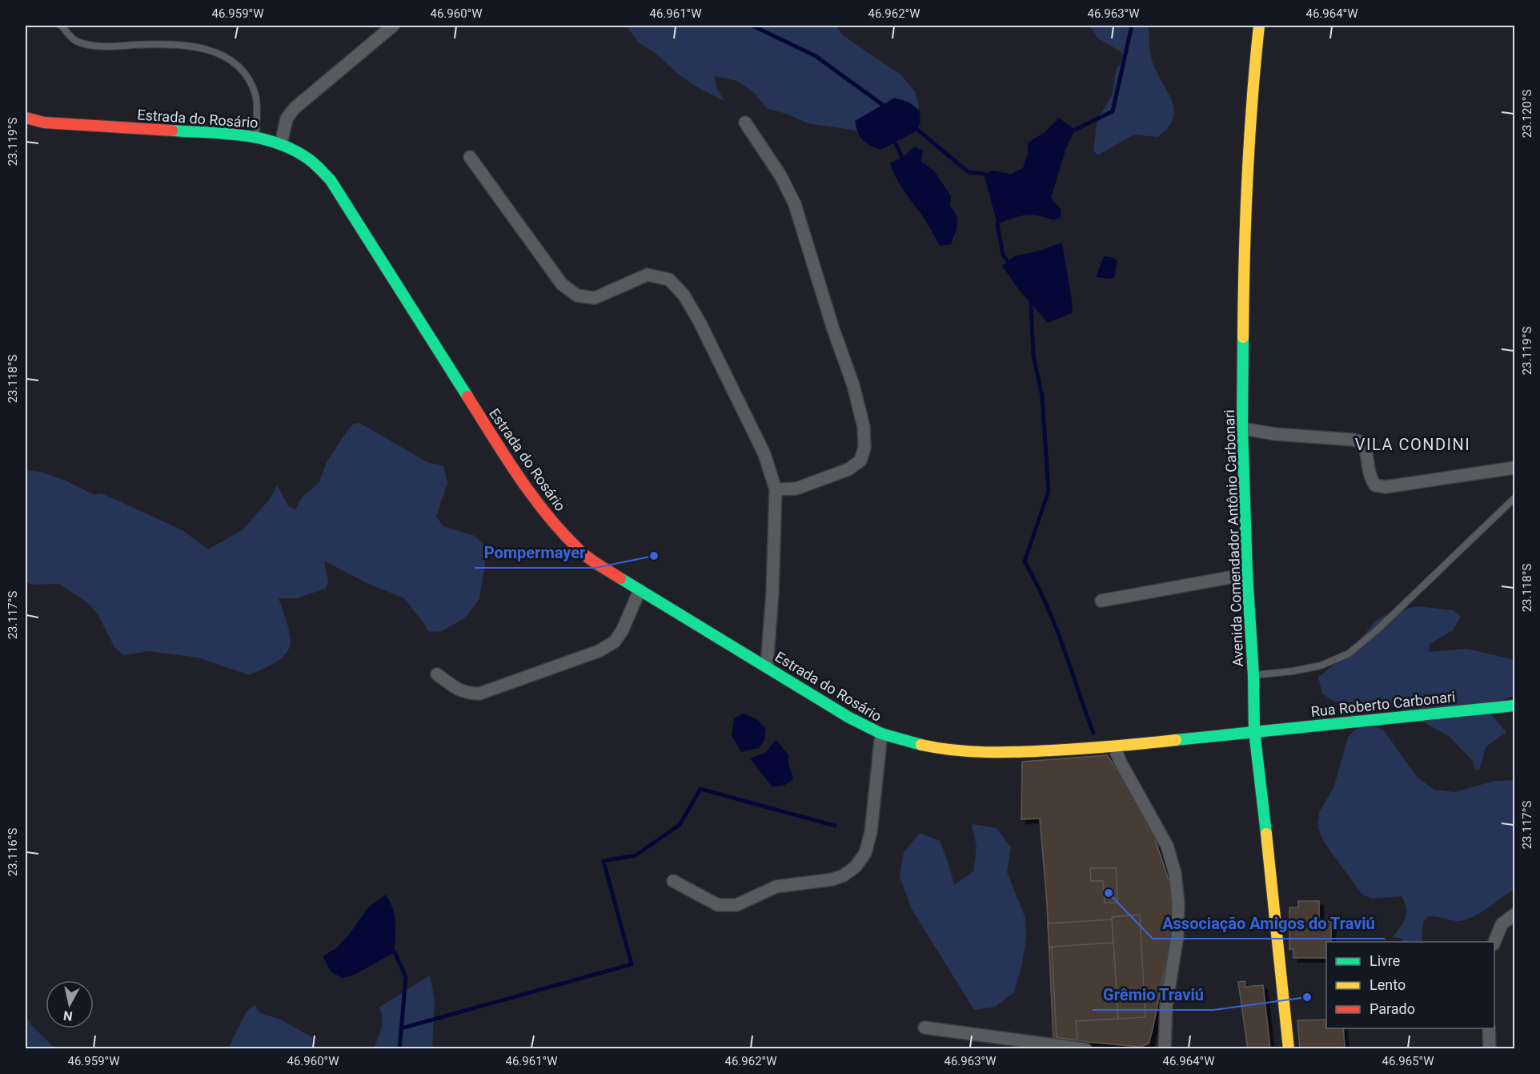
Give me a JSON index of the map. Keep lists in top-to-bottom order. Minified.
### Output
{"streets":{"street":["Estrada do Rosário","Avenida Comendador Antônio Carbonari","Rua Roberto Carbonari"]},"crossings":[["Estrada do Rosário","Avenida Comendador Antônio Carbonari"],["Estrada do Rosário","Rua Roberto Carbonari"],["Avenida Comendador Antônio Carbonari","Rua Roberto Carbonari"]],"districts":["VILA CONDINI"],"places":["Pompermayer","Associação Amigos do Traviú","Grêmio Traviú"],"legend":["Livre","Lento","Parado"],"north":"bottom","coordinates":["46.959°W","46.960°W","46.961°W","46.962°W","46.963°W","46.964°W","23.120°S","23.119°S","23.118°S","23.117°S","23.116°S","46.965°W"]}
